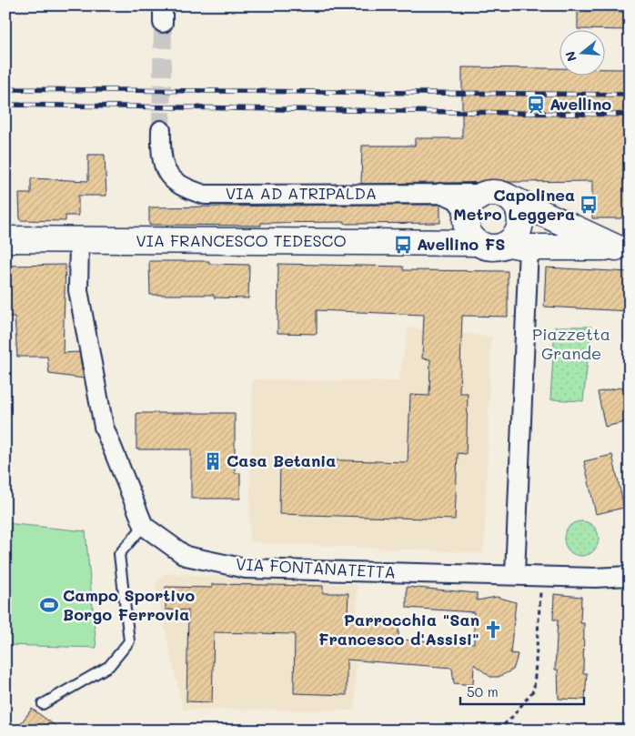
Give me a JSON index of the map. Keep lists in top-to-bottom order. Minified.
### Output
{"streets":{"street":["VIA AD ATRIPALDA","VIA FRANCESCO TEDESCO","VIA FONTANATETTA"]},"parks":["Piazzetta Grande"],"places":{"station":["Avellino"],"bus stop":["Capolinea Metro Leggera","Avellino FS"],"building":["Casa Betania"],"sports":["Campo Sportivo Borgo Ferrovia"],"church":["Parrocchia \"San Francesco d'Assisi\""]},"scale_bar":"50 m","north":"left"}
